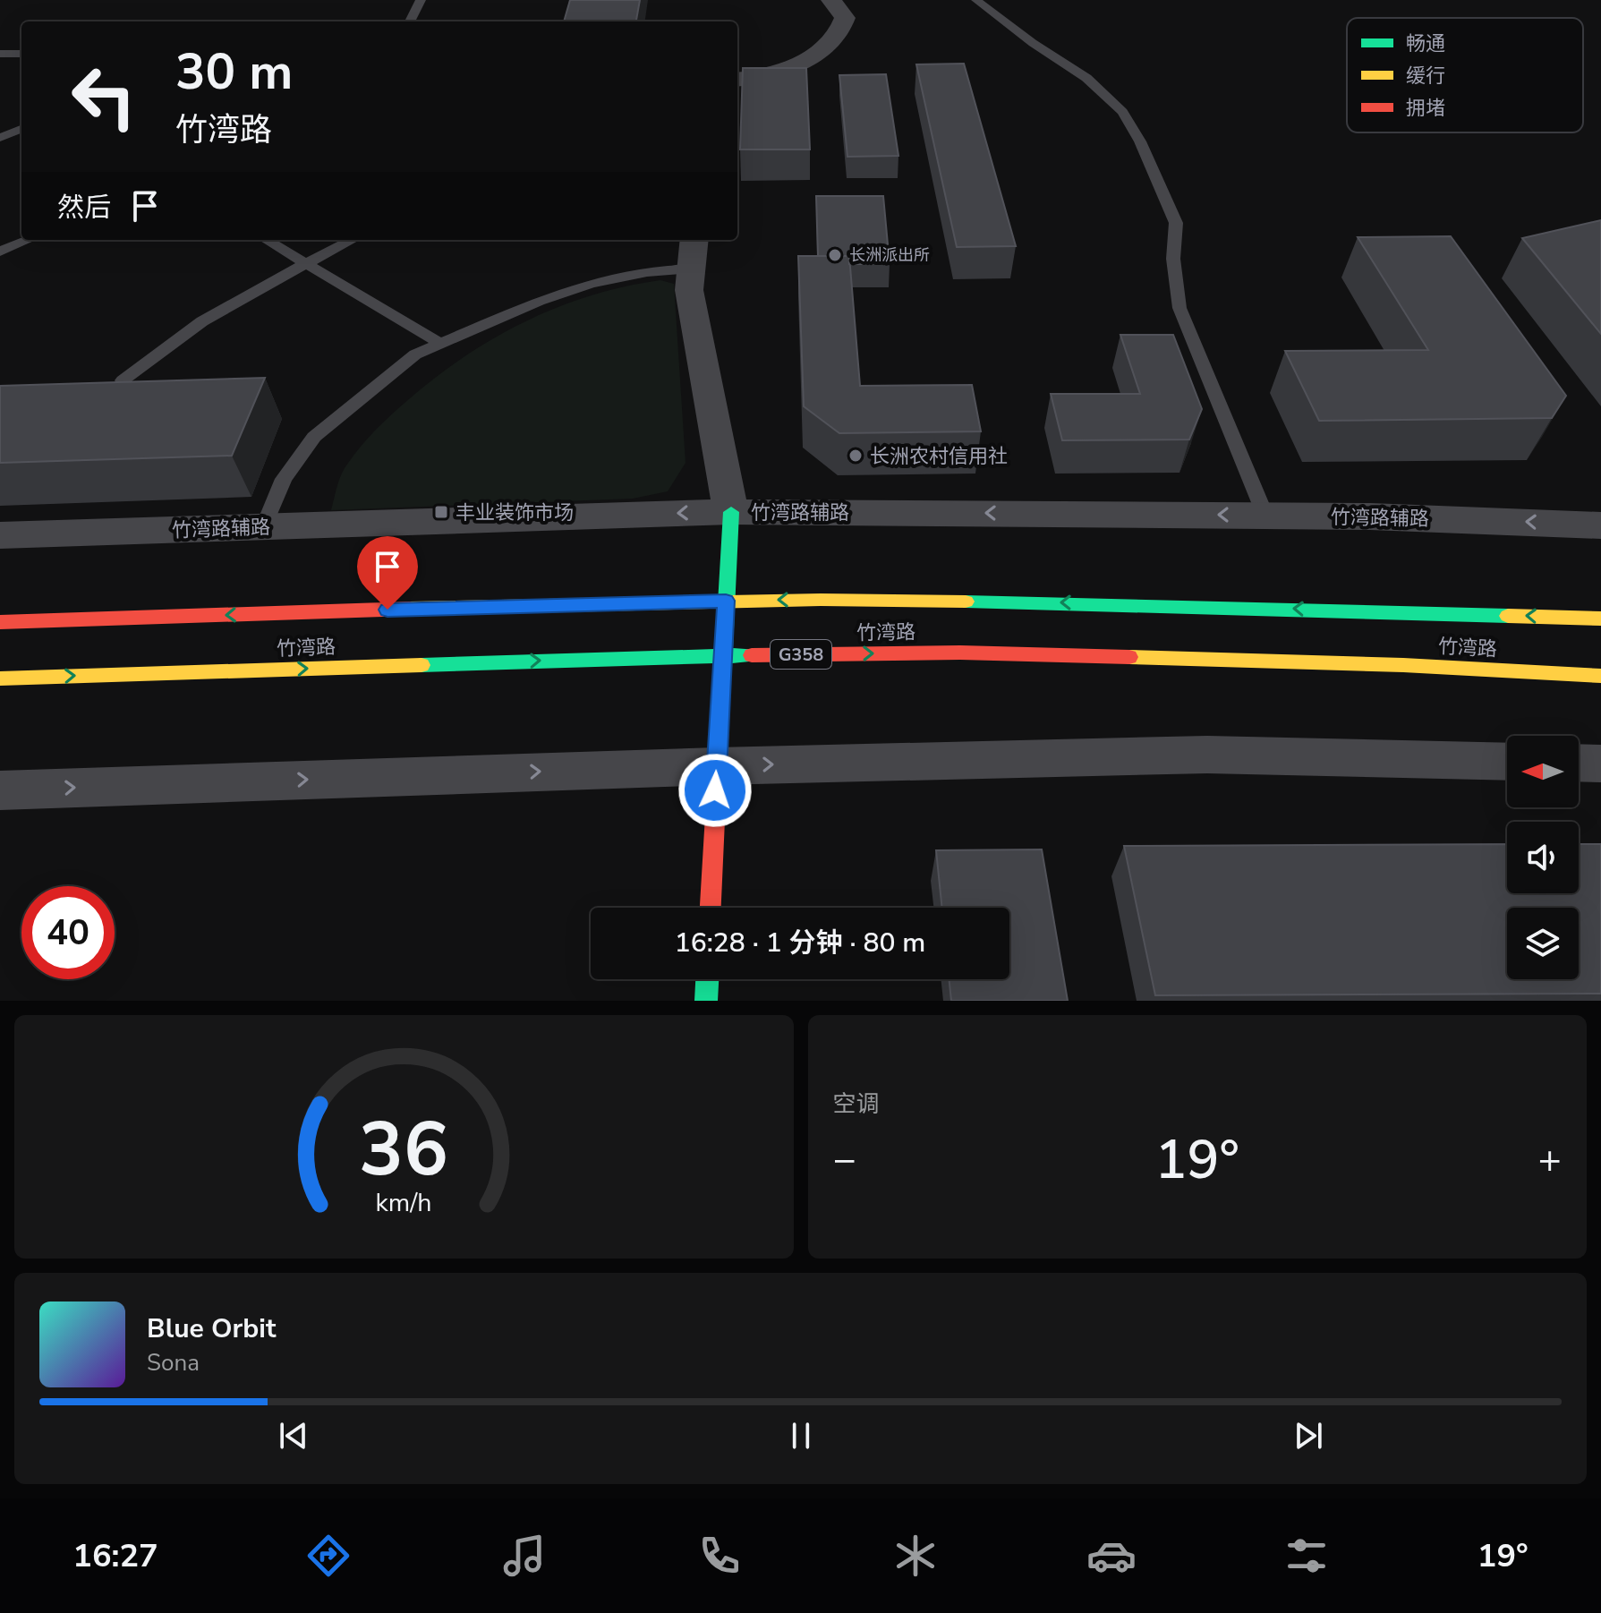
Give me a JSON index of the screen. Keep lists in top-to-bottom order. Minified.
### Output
{"streets":{"main road":["竹湾路","G358"],"street":["竹湾路辅路"]},"places":{"other":["长洲派出所","长洲农村信用社"],"transit":["丰业装饰市场"]},"legend":["畅通","缓行","拥堵"],"north":"left","page":{"turn":["30 m","竹湾路"],"then":"然后","limit":"40","trip":"16:28 · 1 分钟 · 80 m","tile":"空调","heat":["−","19°","+"],"song":["Blue Orbit","Sona"],"tabs":["16:27","19°"],"gauge":["36","km/h"]}}
